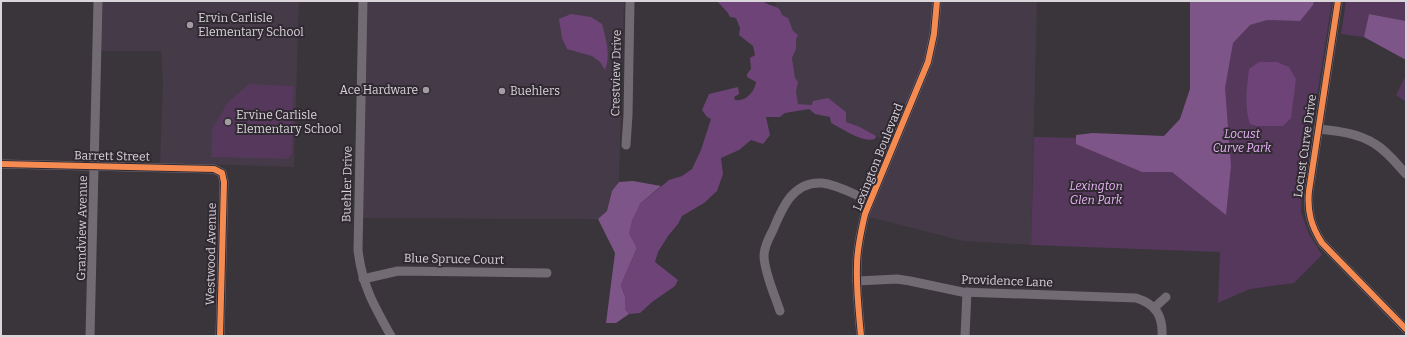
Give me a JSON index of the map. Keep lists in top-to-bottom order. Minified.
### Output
{"streets":{"street":["Crestview Drive","Locust Curve Drive","Barrett Street","Lexington Boulevard","Buehler Drive","Grandview Avenue","Westwood Avenue","Blue Spruce Court","Providence Lane"]},"crossings":[["Barrett Street","Grandview Avenue"],["Barrett Street","Westwood Avenue"],["Lexington Boulevard","Providence Lane"],["Buehler Drive","Blue Spruce Court"]],"parks":["Locust Curve Park","Lexington Glen Park"],"places":["Ervin Carlisle Elementary School","Ace Hardware","Buehlers","Ervine Carlisle Elementary School"]}
